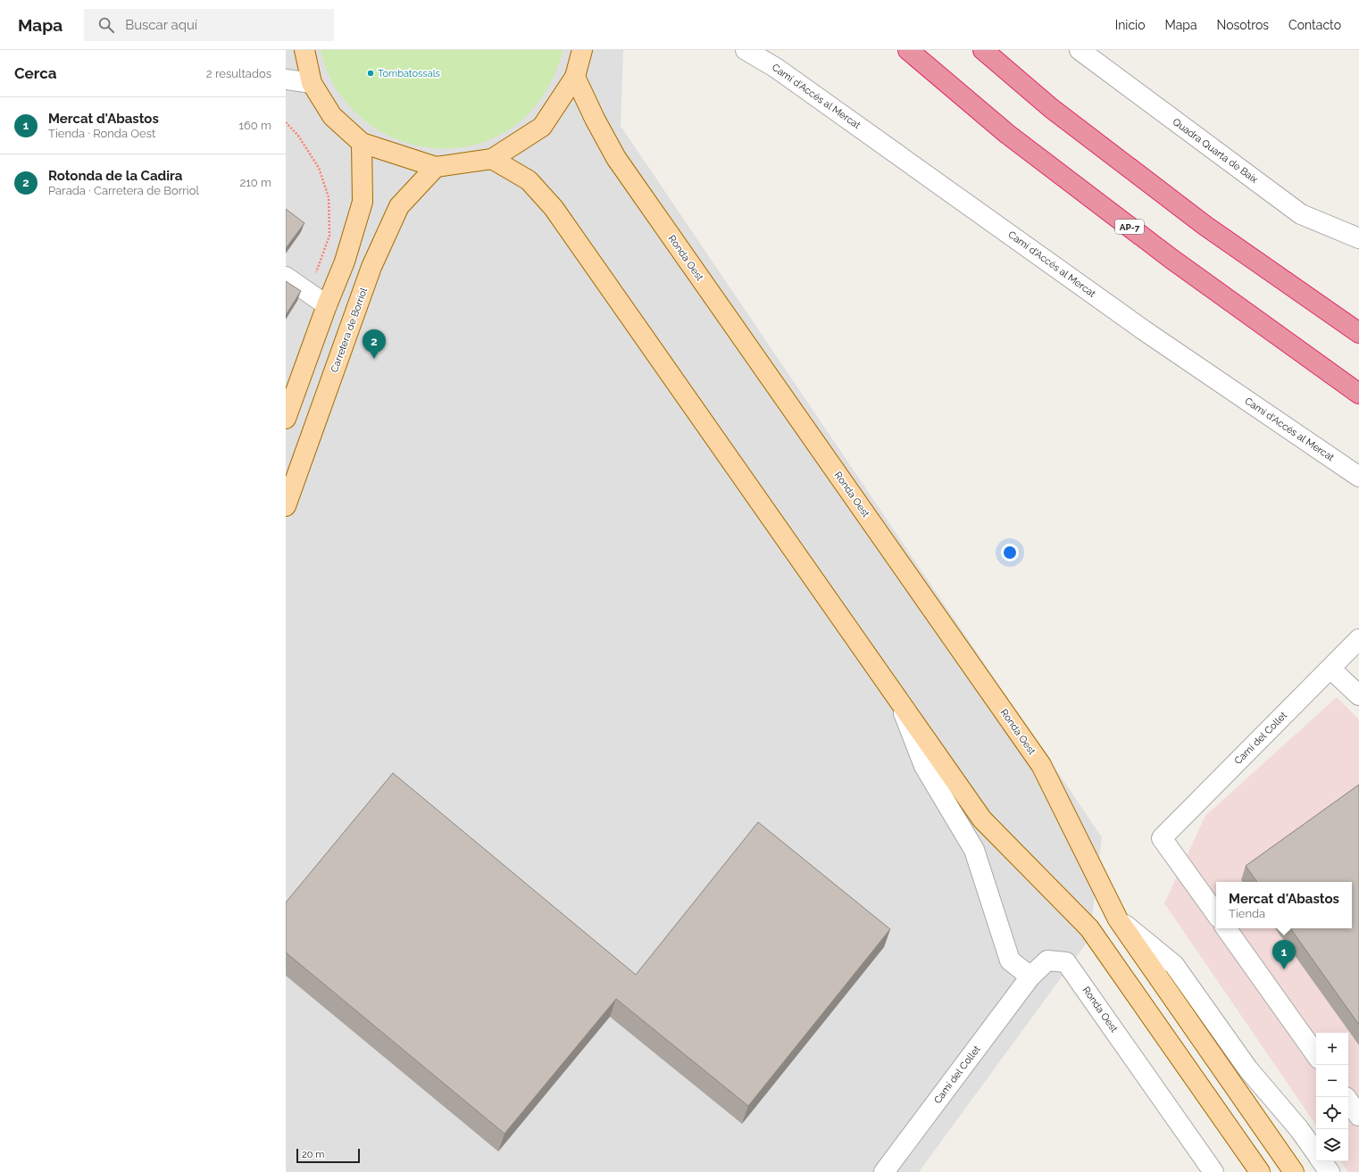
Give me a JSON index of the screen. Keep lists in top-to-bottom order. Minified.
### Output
{"streets":{"highway":["AP-7"],"main road":["Ronda Oest","Carretera de Borriol"],"street":["Camí d'Accés al Mercat","Quadra Quarta de Baix","Camí del Collet"]},"crossings":[["Ronda Oest","Camí del Collet"]],"places":["Tombatossals"],"scale_bar":"20 m","page":{"header":"Mapa","search":"Buscar aquí","nav":["Inicio","Mapa","Nosotros","Contacto"],"heading":["Cerca","2 resultados"],"list":[{"mark":"1","name":"Mercat d'Abastos","note":"Tienda · Ronda Oest","value":"160 m"},{"mark":"2","name":"Rotonda de la Cadira","note":"Parada · Carretera de Borriol","value":"210 m"}],"pins":["2","1"],"popup":["Mercat d'Abastos","Tienda"],"map_buttons":["+","−"],"scale":"20 m"}}
